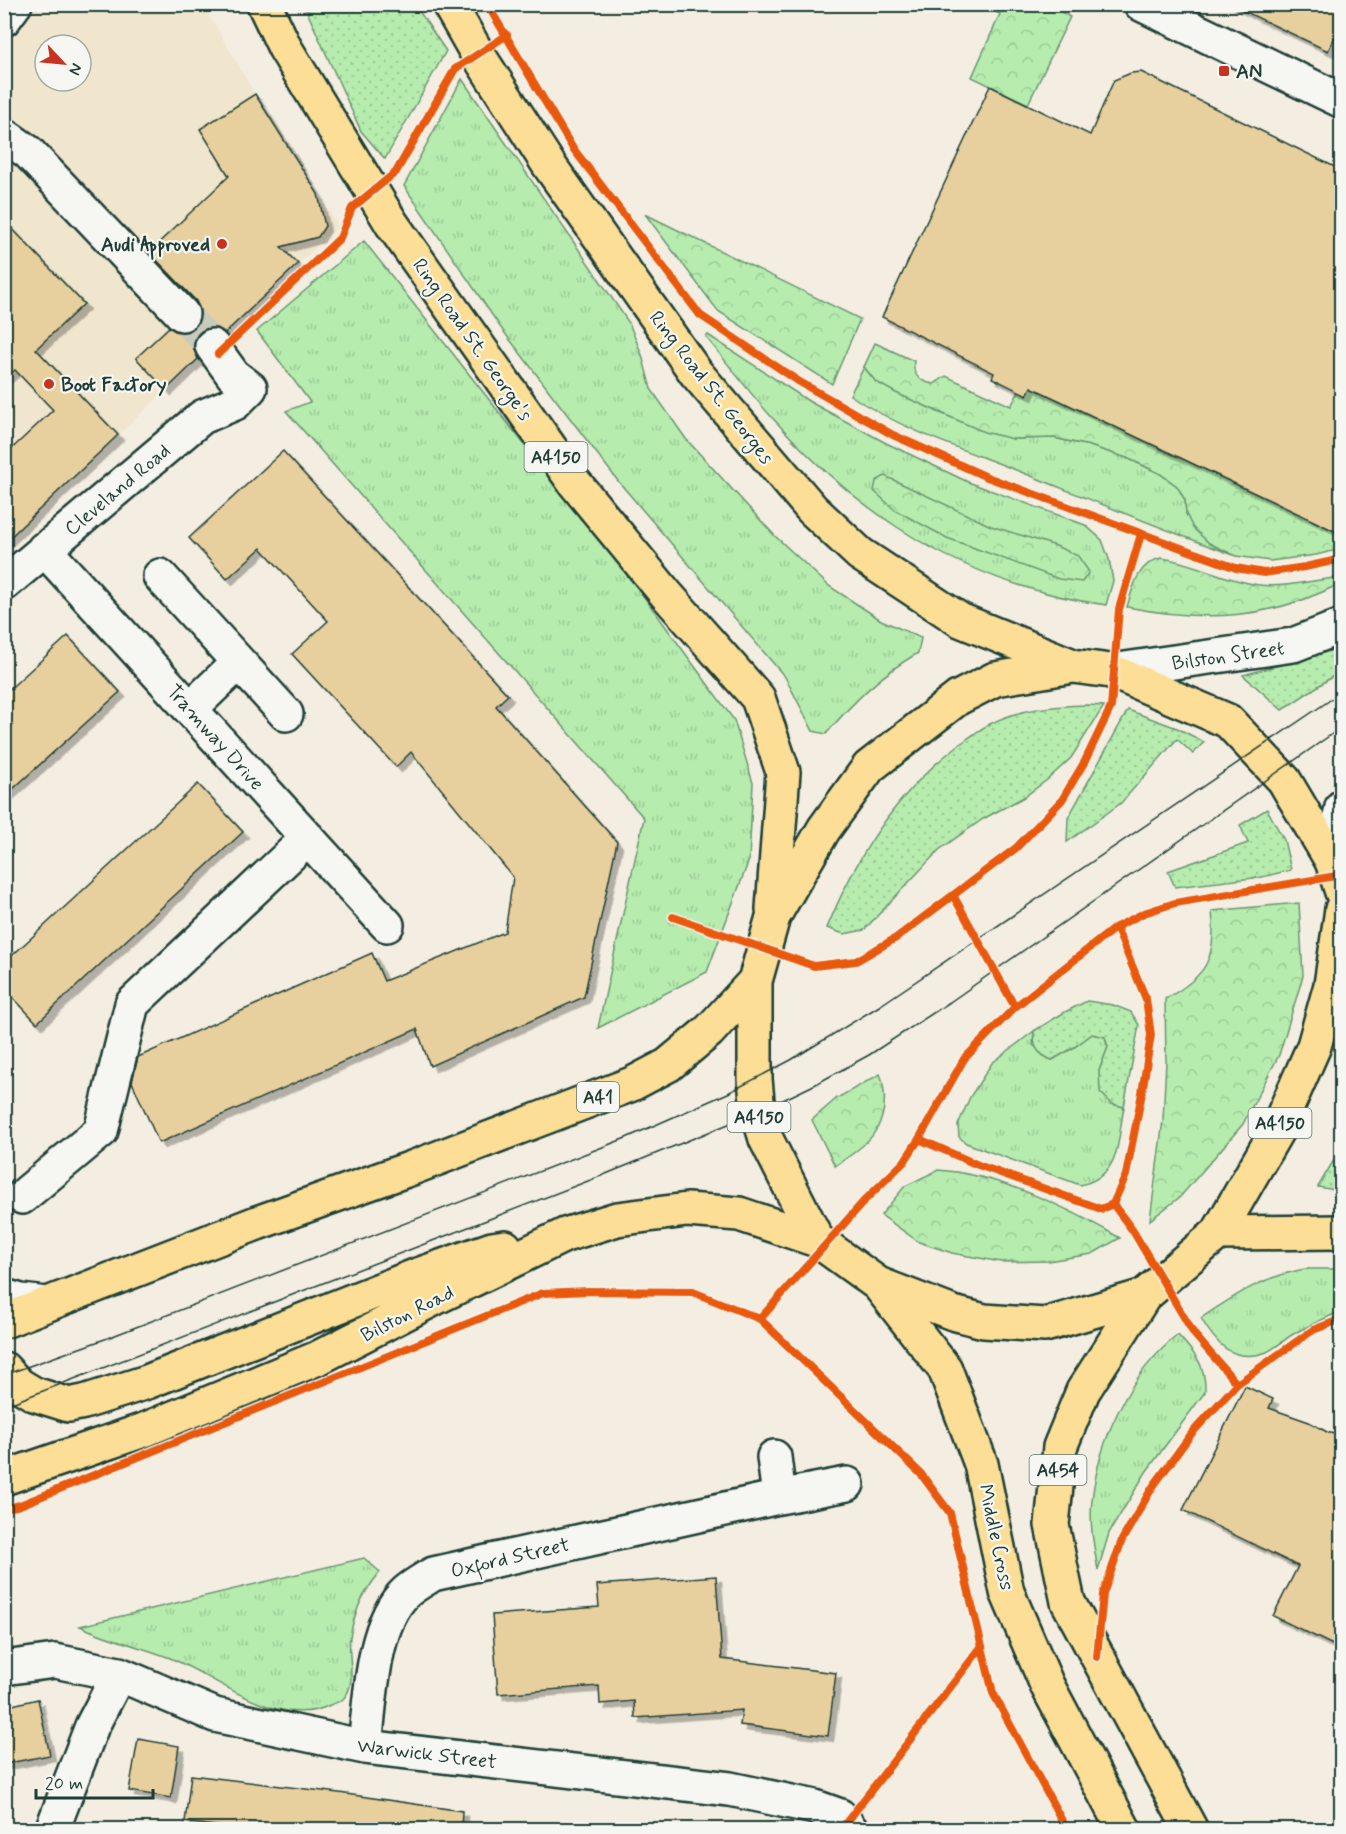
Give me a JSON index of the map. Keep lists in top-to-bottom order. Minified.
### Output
{"streets":{"highway":["Ring Road St. George's","Ring Road St. Georges","A4150","A41","Bilston Road","A454","Middle Cross"],"street":["Cleveland Road","Bilston Street","Tramway Drive","Oxford Street","Warwick Street"]},"crossings":[["Ring Road St. George's","A4150"],["Ring Road St. Georges","A4150"],["A4150","Bilston Street"],["A4150","A41"],["A4150","Bilston Road"],["A4150","A454"],["A4150","Middle Cross"],["Cleveland Road","Tramway Drive"],["Oxford Street","Warwick Street"]],"places":{"transit":["AN"],"other":["Audi Approved","Boot Factory"]},"scale_bar":"20 m","north":"bottom right"}
